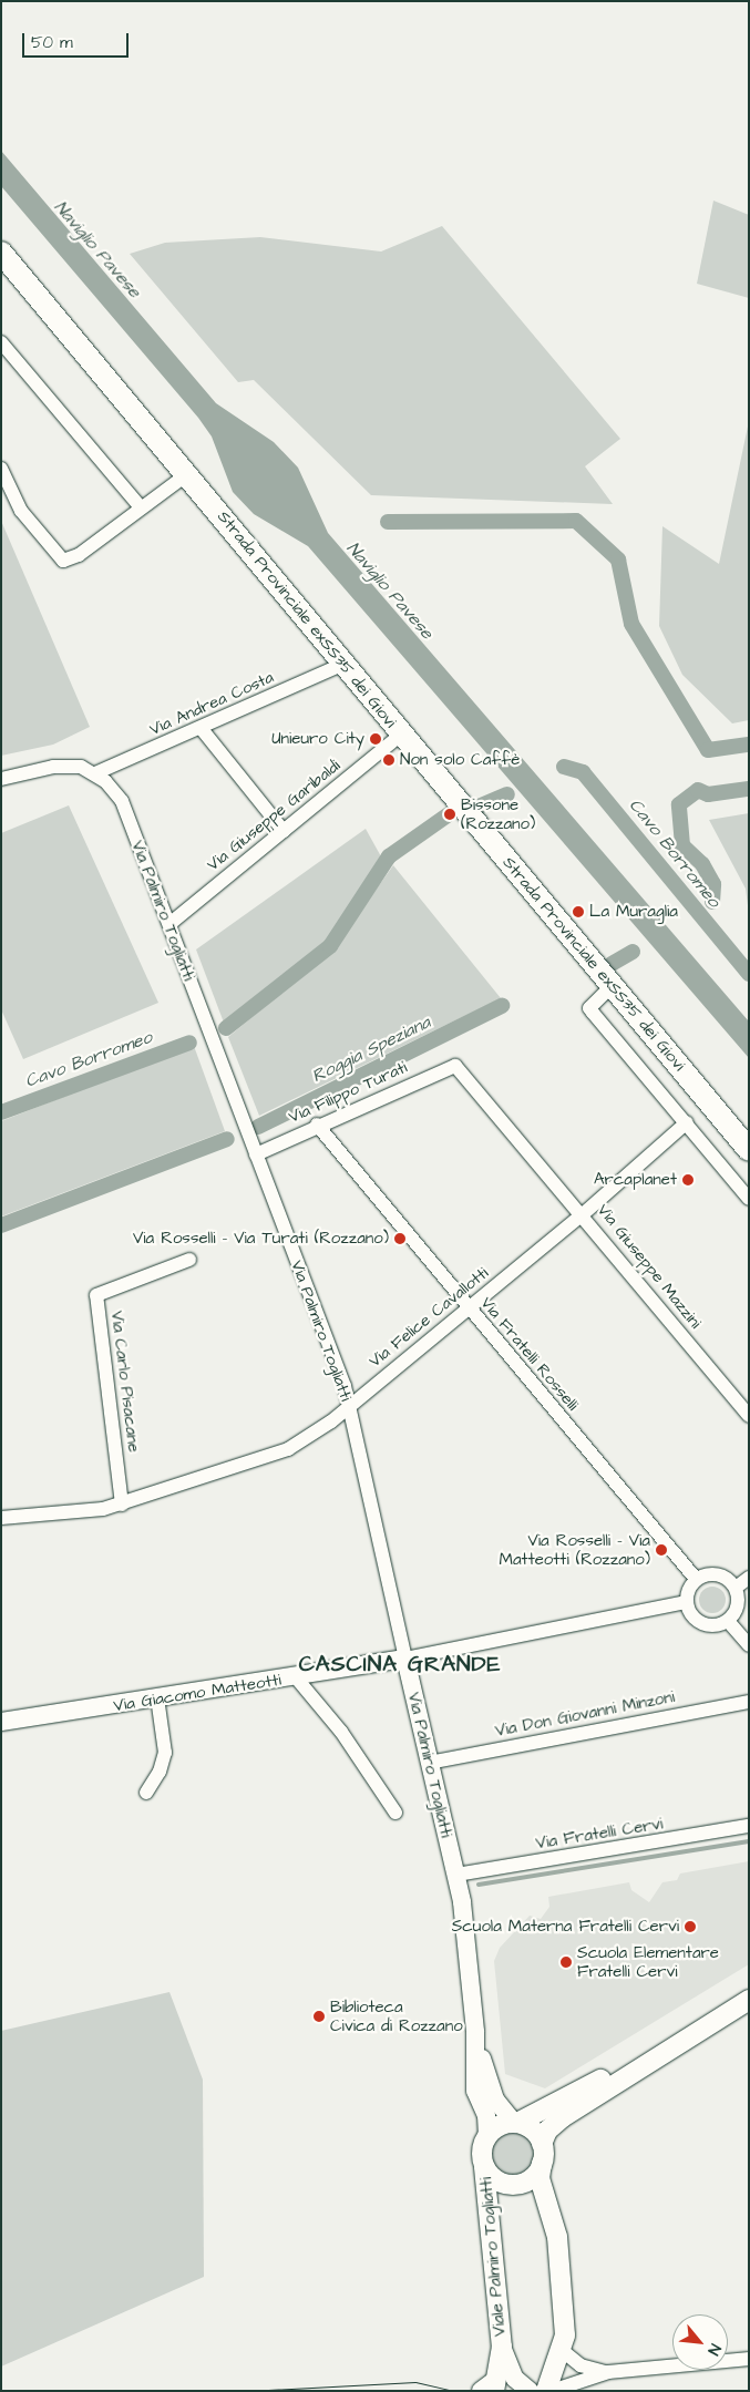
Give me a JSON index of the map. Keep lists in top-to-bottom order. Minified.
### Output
{"streets":{"main road":["Strada Provinciale exSS35 dei Giovi","Viale Palmiro Togliatti"],"street":["Via Andrea Costa","Via Giuseppe Garibaldi","Via Palmiro Togliatti","Via Filippo Turati","Via Giuseppe Mazzini","Via Felice Cavallotti","Via Fratelli Rosselli","Via Carlo Pisacane","Via Giacomo Matteotti","Via Don Giovanni Minzoni","Via Fratelli Cervi"]},"crossings":[["Strada Provinciale exSS35 dei Giovi","Via Andrea Costa"],["Strada Provinciale exSS35 dei Giovi","Via Giuseppe Garibaldi"],["Via Andrea Costa","Via Palmiro Togliatti"],["Via Giuseppe Garibaldi","Via Palmiro Togliatti"],["Via Palmiro Togliatti","Via Filippo Turati"],["Via Palmiro Togliatti","Via Felice Cavallotti"],["Via Palmiro Togliatti","Via Giacomo Matteotti"],["Via Palmiro Togliatti","Via Don Giovanni Minzoni"],["Via Palmiro Togliatti","Via Fratelli Cervi"],["Via Palmiro Togliatti","Viale Palmiro Togliatti"],["Via Filippo Turati","Via Giuseppe Mazzini"],["Via Filippo Turati","Via Fratelli Rosselli"],["Via Giuseppe Mazzini","Via Felice Cavallotti"],["Via Felice Cavallotti","Via Fratelli Rosselli"],["Via Felice Cavallotti","Via Carlo Pisacane"],["Via Fratelli Rosselli","Via Giacomo Matteotti"]],"districts":["CASCINA GRANDE"],"water":["Naviglio Pavese","Cavo Borromeo","Roggia Speziana"],"places":["Unieuro City","Non solo Caffè","Bissone (Rozzano)","La Muraglia","Arcaplanet","Via Rosselli - Via Turati (Rozzano)","Via Rosselli - Via Matteotti (Rozzano)","Scuola Materna Fratelli Cervi","Scuola Elementare Fratelli Cervi","Biblioteca Civica di Rozzano"],"scale_bar":"50 m","north":"bottom right"}
